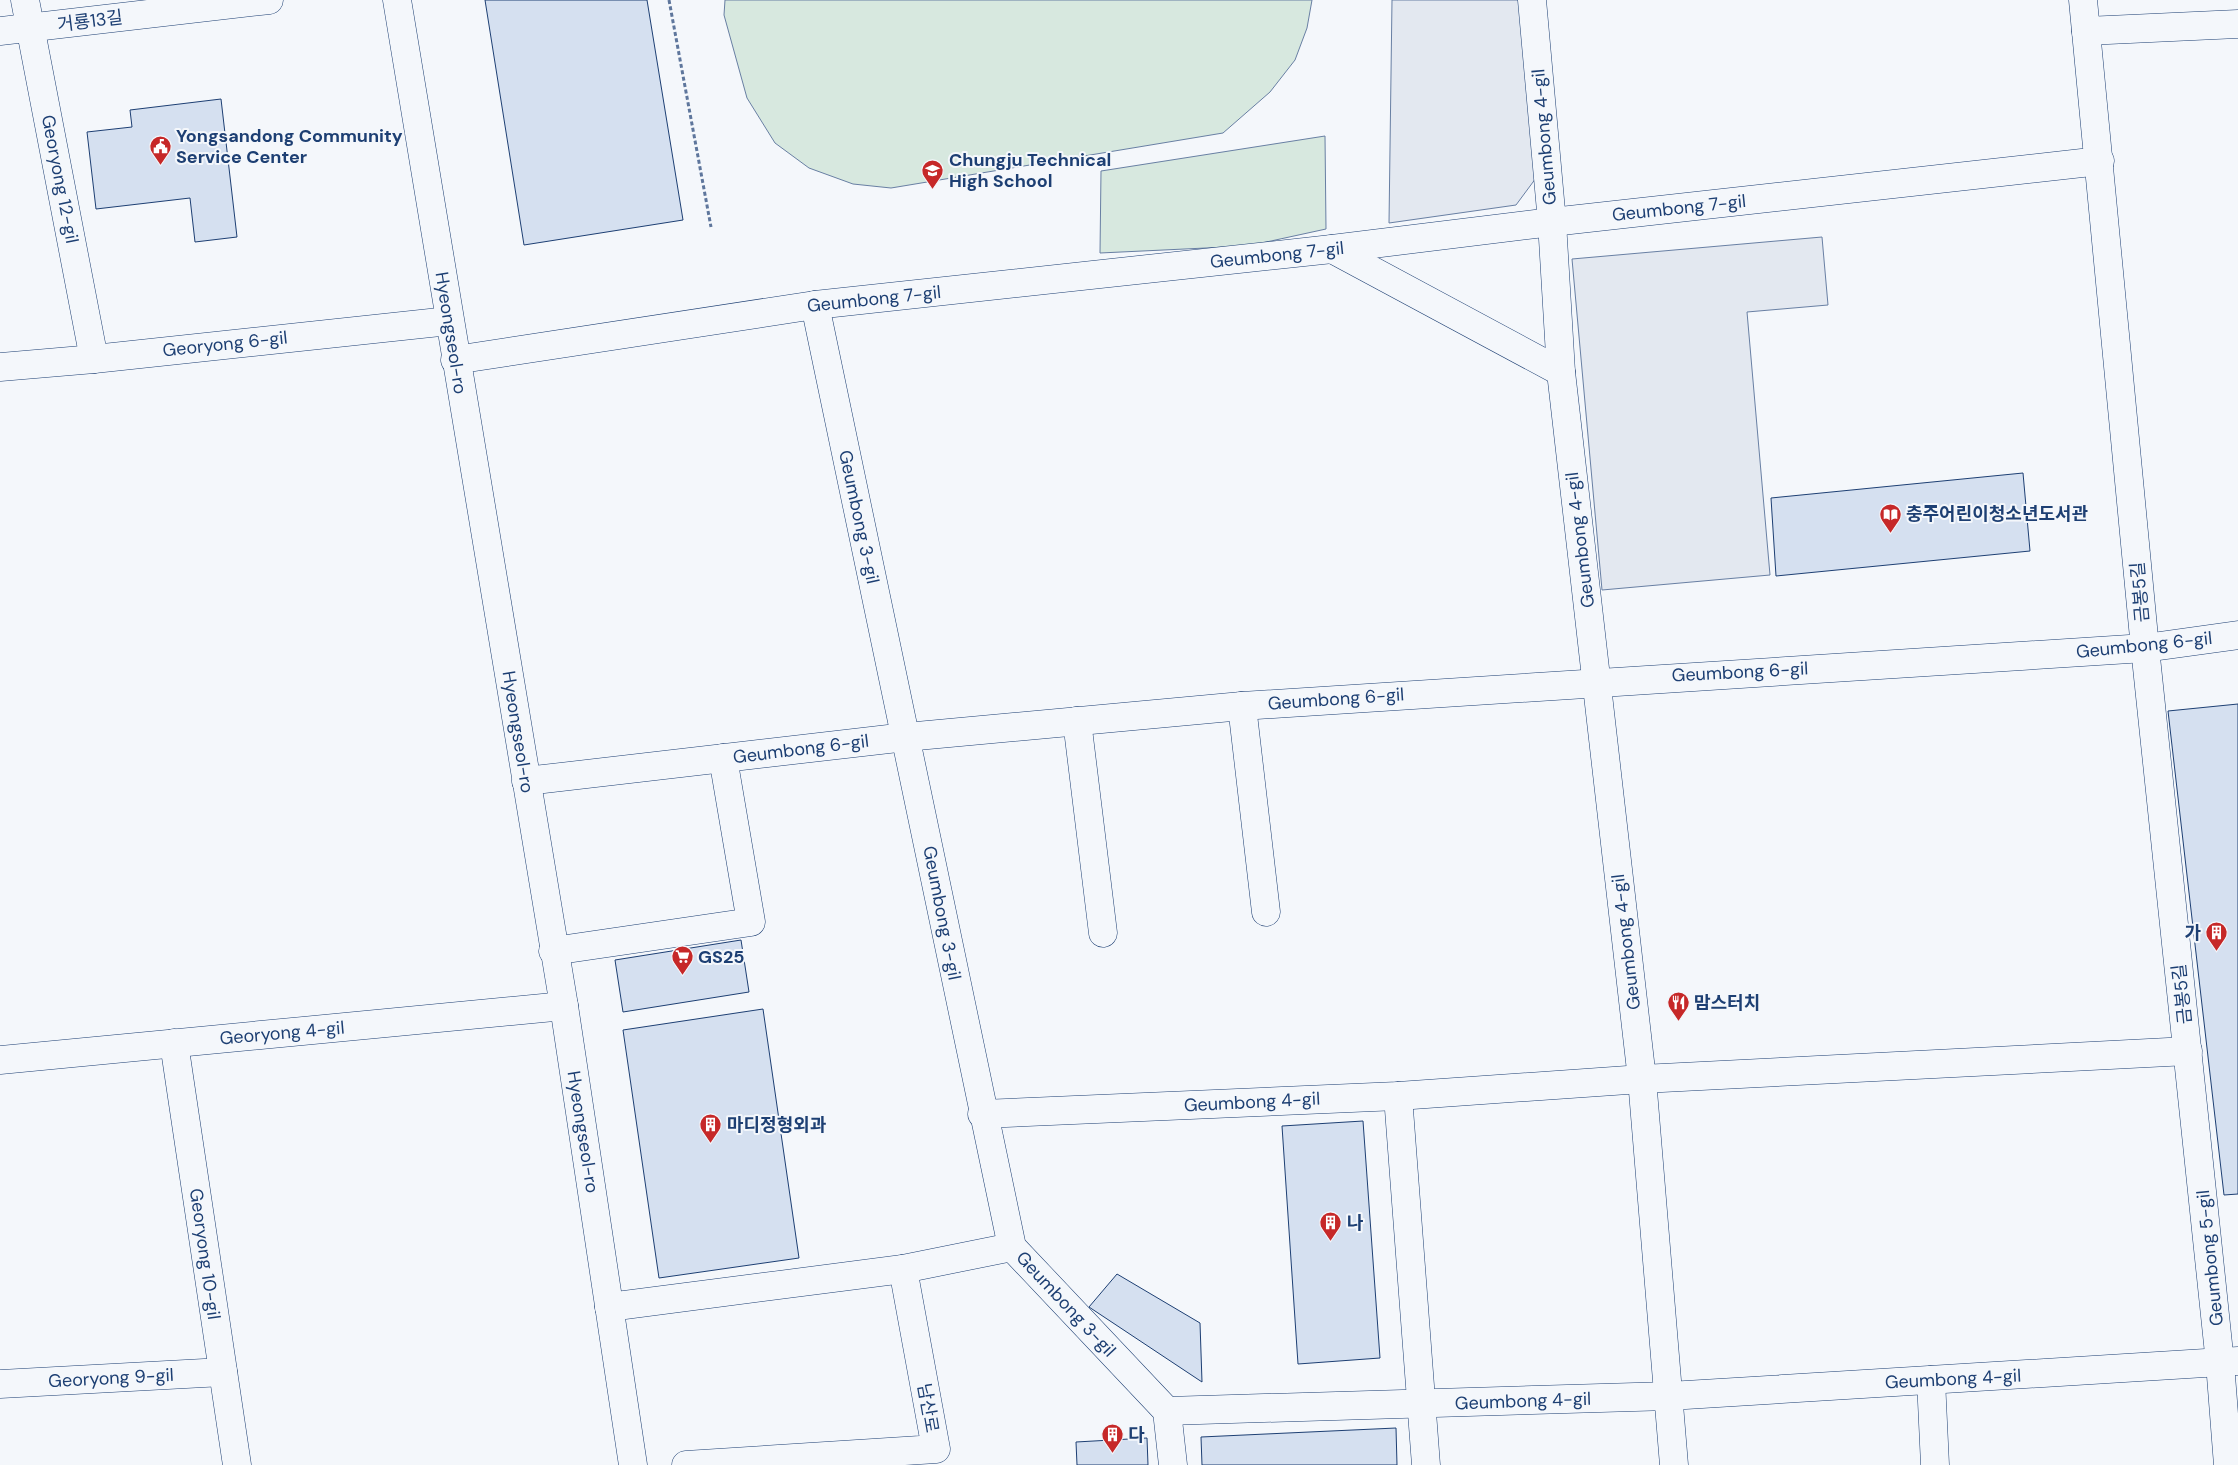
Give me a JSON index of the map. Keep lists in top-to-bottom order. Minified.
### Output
{"streets":{"street":["거룡13길","Geumbong 4-gil","Georyong 12-gil","Geumbong 7-gil","Hyeongseol-ro","Georyong 6-gil","Geumbong 3-gil","금봉5길","Geumbong 6-gil","Georyong 4-gil","Georyong 10-gil","Geumbong 5-gil","Georyong 9-gil","남산로"]},"crossings":[["거룡13길","Georyong 12-gil"],["Geumbong 4-gil","Geumbong 7-gil"],["Geumbong 4-gil","Geumbong 3-gil"],["Geumbong 4-gil","금봉5길"],["Geumbong 4-gil","Geumbong 6-gil"],["Geumbong 4-gil","Geumbong 5-gil"],["Georyong 12-gil","Georyong 6-gil"],["Geumbong 7-gil","Hyeongseol-ro"],["Geumbong 7-gil","Geumbong 3-gil"],["Geumbong 7-gil","금봉5길"],["Hyeongseol-ro","Georyong 6-gil"],["Hyeongseol-ro","Geumbong 6-gil"],["Hyeongseol-ro","Georyong 4-gil"],["Geumbong 3-gil","Geumbong 6-gil"],["금봉5길","Geumbong 6-gil"],["금봉5길","Geumbong 5-gil"],["Georyong 4-gil","Georyong 10-gil"],["Georyong 10-gil","Georyong 9-gil"]],"places":{"public building":["Yongsandong Community Service Center"],"school or university":["Chungju Technical High School"],"library":["충주어린이청소년도서관"],"building":["가","마디정형외과","나","다"],"supermarket":["GS25"],"restaurant":["맘스터치"]}}
